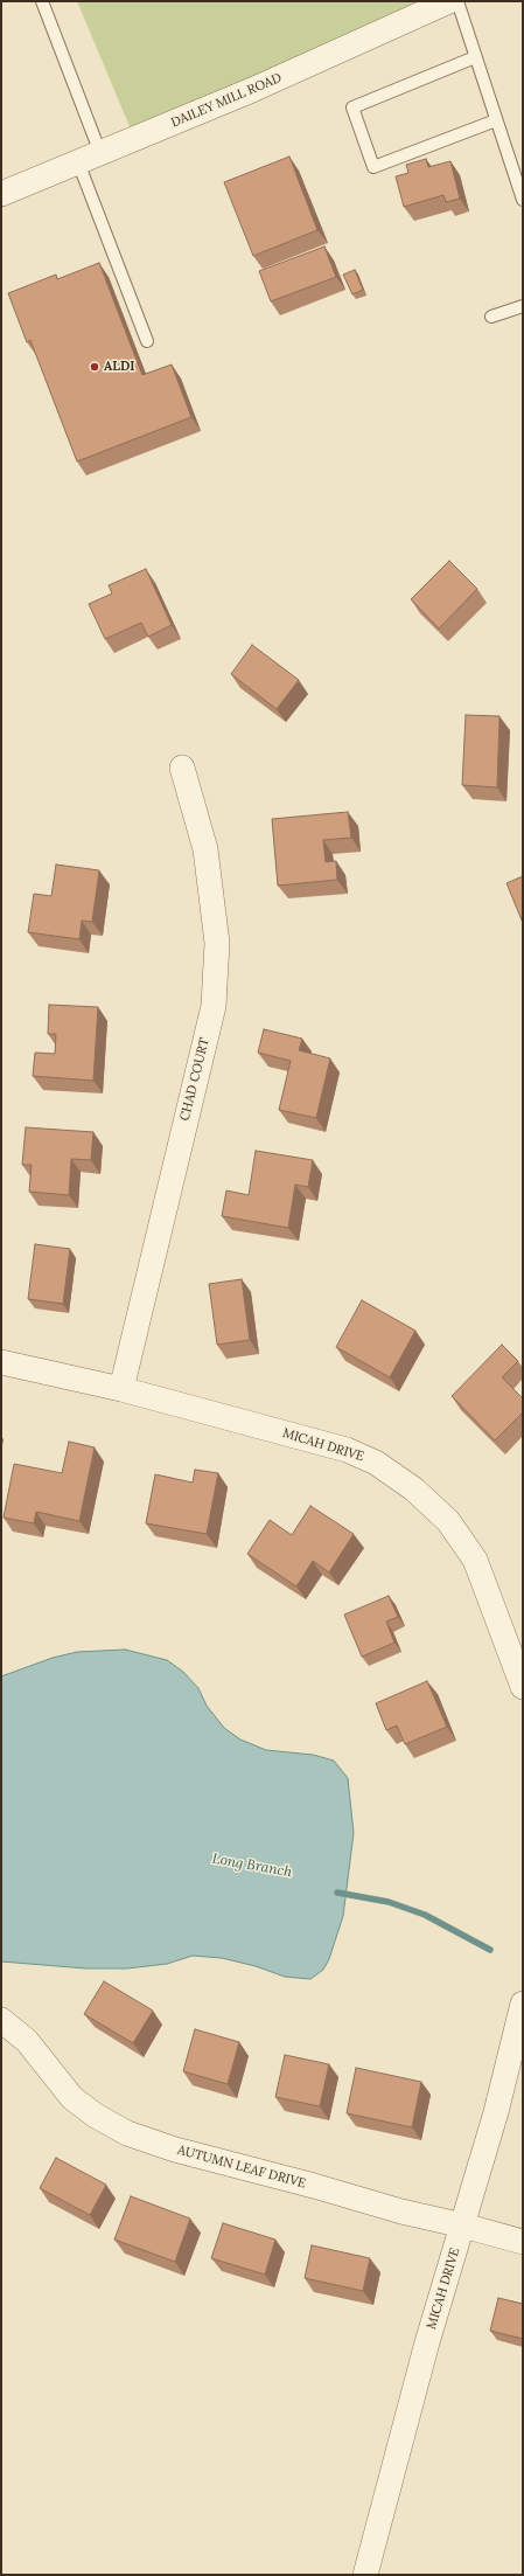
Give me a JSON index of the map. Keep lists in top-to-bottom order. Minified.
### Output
{"streets":{"street":["DAILEY MILL ROAD","CHAD COURT","MICAH DRIVE","AUTUMN LEAF DRIVE"]},"crossings":[["CHAD COURT","MICAH DRIVE"],["MICAH DRIVE","AUTUMN LEAF DRIVE"]],"water":["Long Branch"],"places":["ALDI"]}
